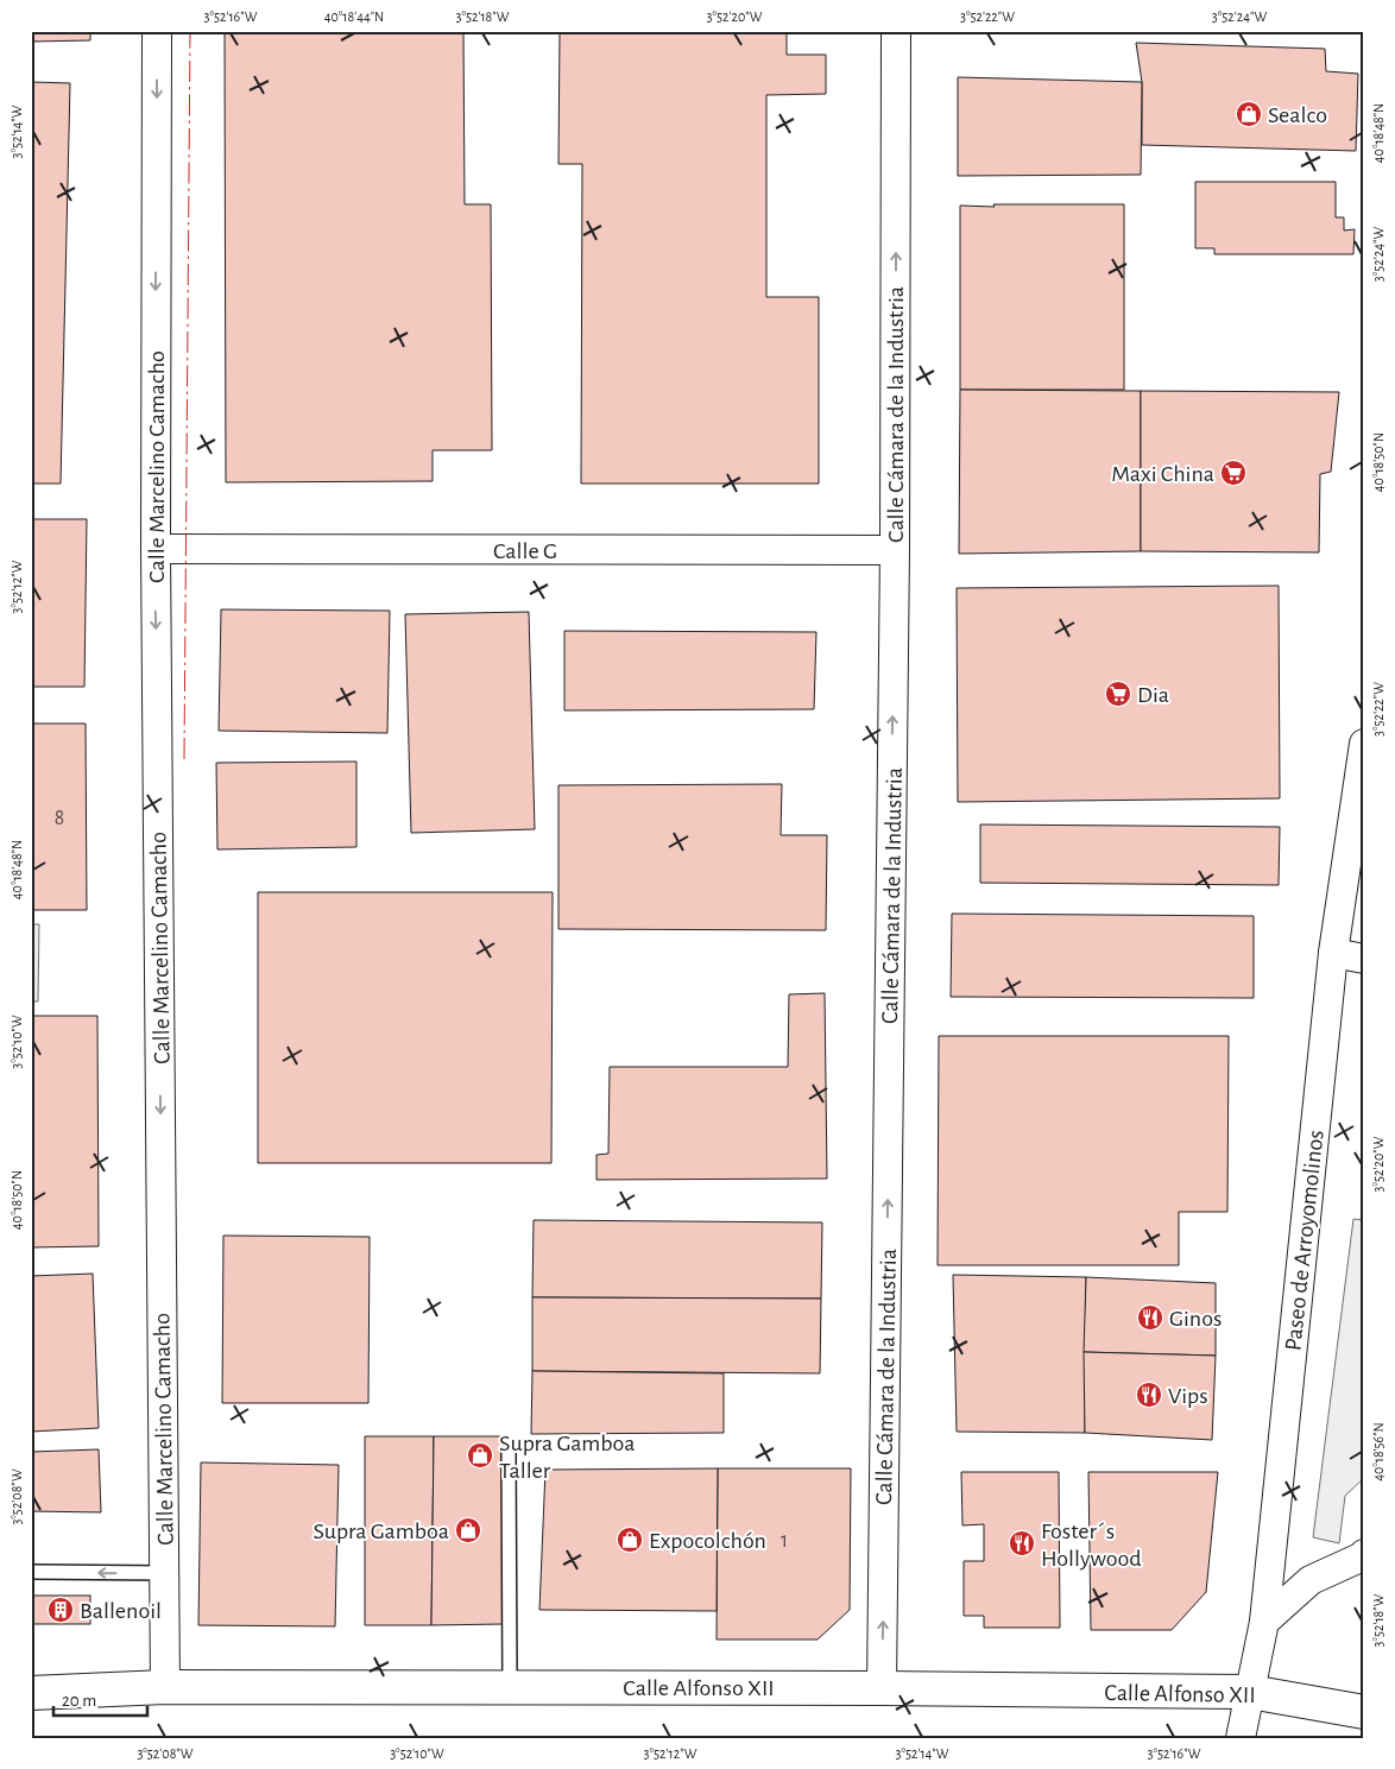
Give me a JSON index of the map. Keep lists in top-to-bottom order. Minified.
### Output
{"streets":{"street":["Calle Cámara de la Industria","Calle Marcelino Camacho","Calle G","Paseo de Arroyomolinos","Calle Alfonso XII"]},"crossings":[["Calle Cámara de la Industria","Calle G"],["Calle Cámara de la Industria","Calle Alfonso XII"],["Calle Marcelino Camacho","Calle G"],["Calle Marcelino Camacho","Calle Alfonso XII"],["Paseo de Arroyomolinos","Calle Alfonso XII"]],"one_way":["Calle Cámara de la Industria","Calle Marcelino Camacho"],"places":{"shop":["Sealco","Supra Gamboa Taller","Supra Gamboa","Expocolchón"],"supermarket":["Maxi China","Dia"],"restaurant":["Ginos","Vips","Foster´s Hollywood"],"building":["Ballenoil"]},"house_numbers":["8","1"],"scale_bar":"20 m","coordinates":["3°52'16\"W","40°18'44\"N","3°52'18\"W","3°52'20\"W","3°52'22\"W","3°52'24\"W","3°52'14\"W","40°18'48\"N","40°18'50\"N","3°52'12\"W","3°52'10\"W","40°18'56\"N","3°52'08\"W"]}
